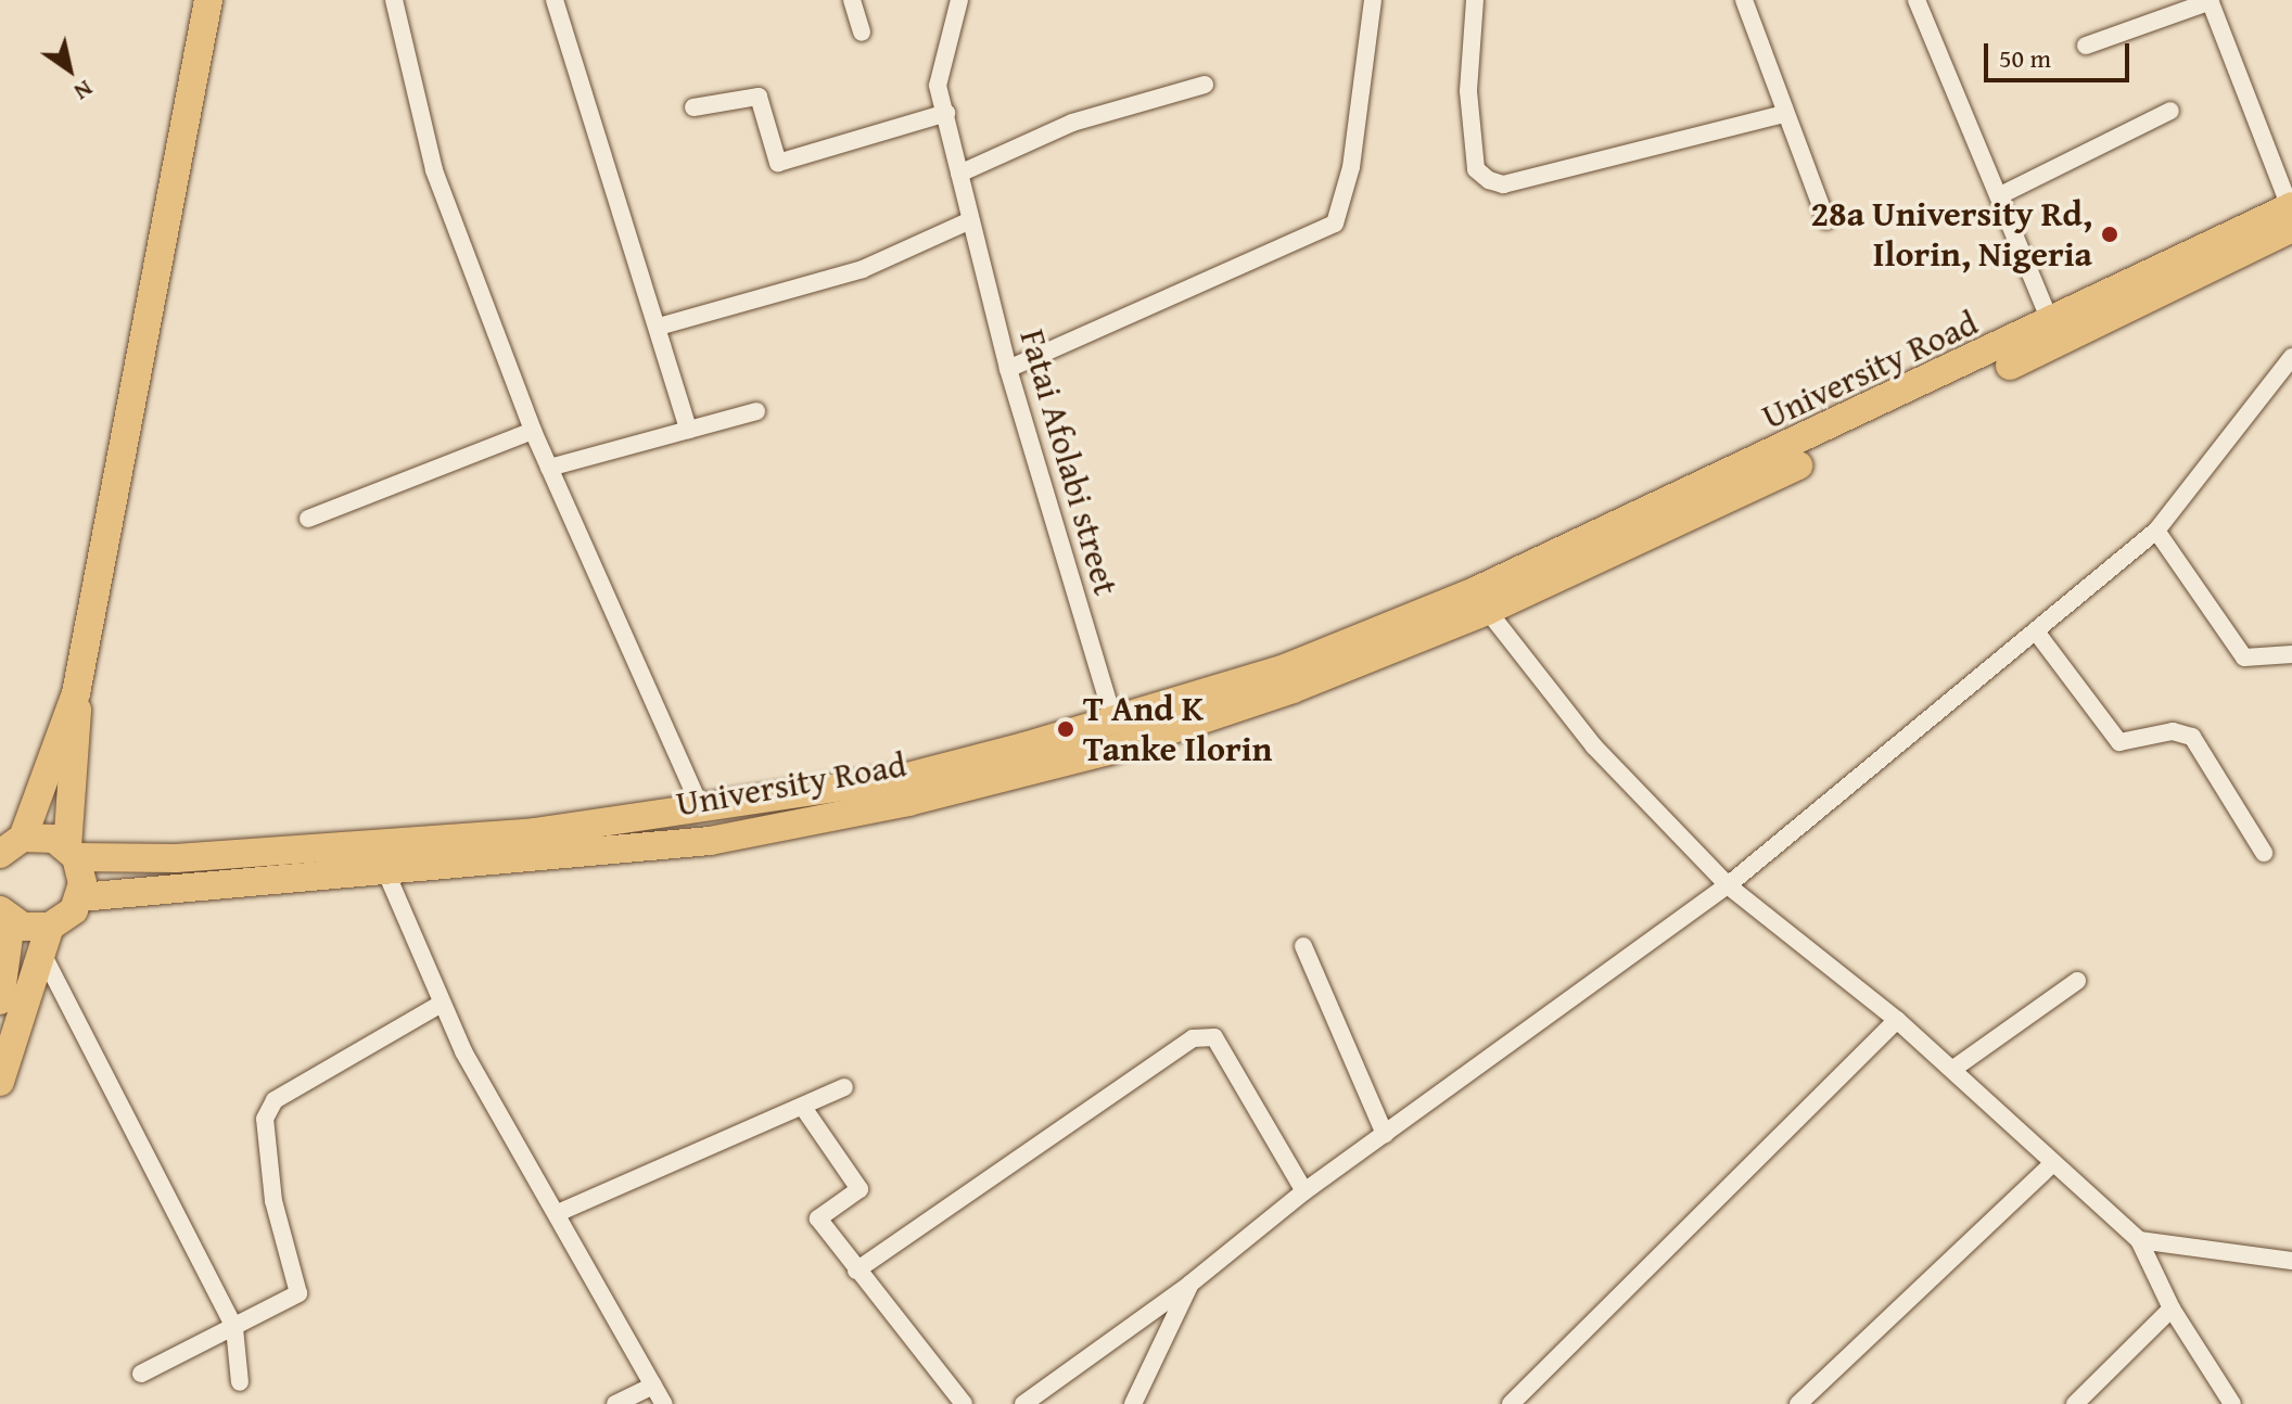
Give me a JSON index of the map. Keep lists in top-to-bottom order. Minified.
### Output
{"streets":{"main road":["University Road"],"street":["Fatai Afolabi street"]},"crossings":[["University Road","Fatai Afolabi street"]],"places":["28a University Rd, Ilorin, Nigeria","T And K Tanke Ilorin"],"scale_bar":"50 m","north":"bottom right"}
